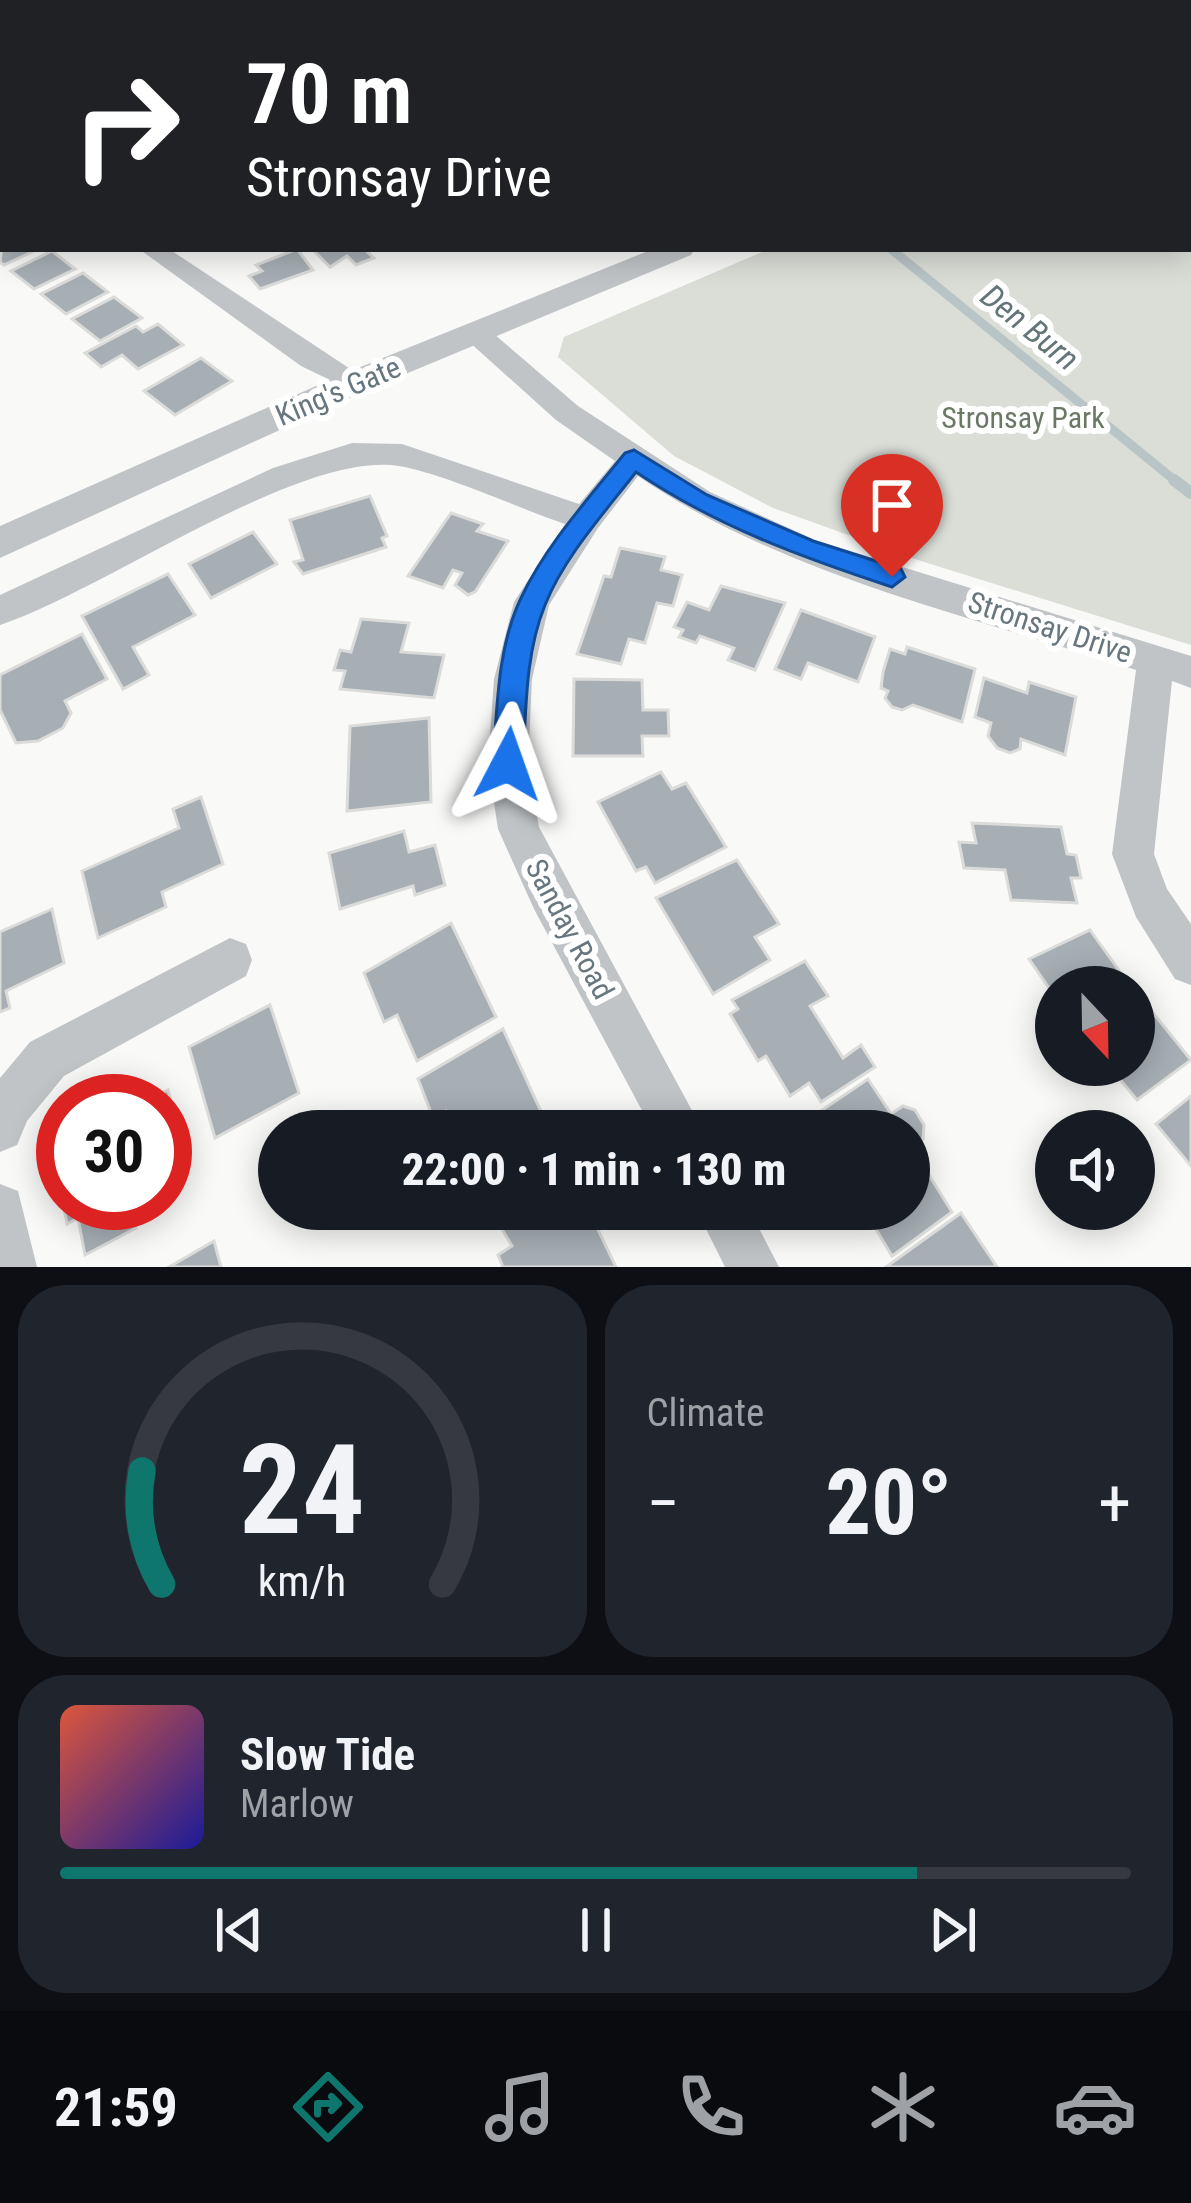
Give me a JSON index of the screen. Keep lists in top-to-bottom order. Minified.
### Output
{"streets":{"street":["King's Gate","Stronsay Drive","Sanday Road"]},"crossings":[["King's Gate","Stronsay Drive"],["King's Gate","Sanday Road"],["Stronsay Drive","Sanday Road"]],"water":["Den Burn"],"parks":["Stronsay Park"],"north":"bottom","page":{"turn":["70 m","Stronsay Drive"],"limit":"30","trip":"22:00 · 1 min · 130 m","tile":"Climate","heat":["−","20°","+"],"song":["Slow Tide","Marlow"],"tabs":"21:59","gauge":["24","km/h"]}}
